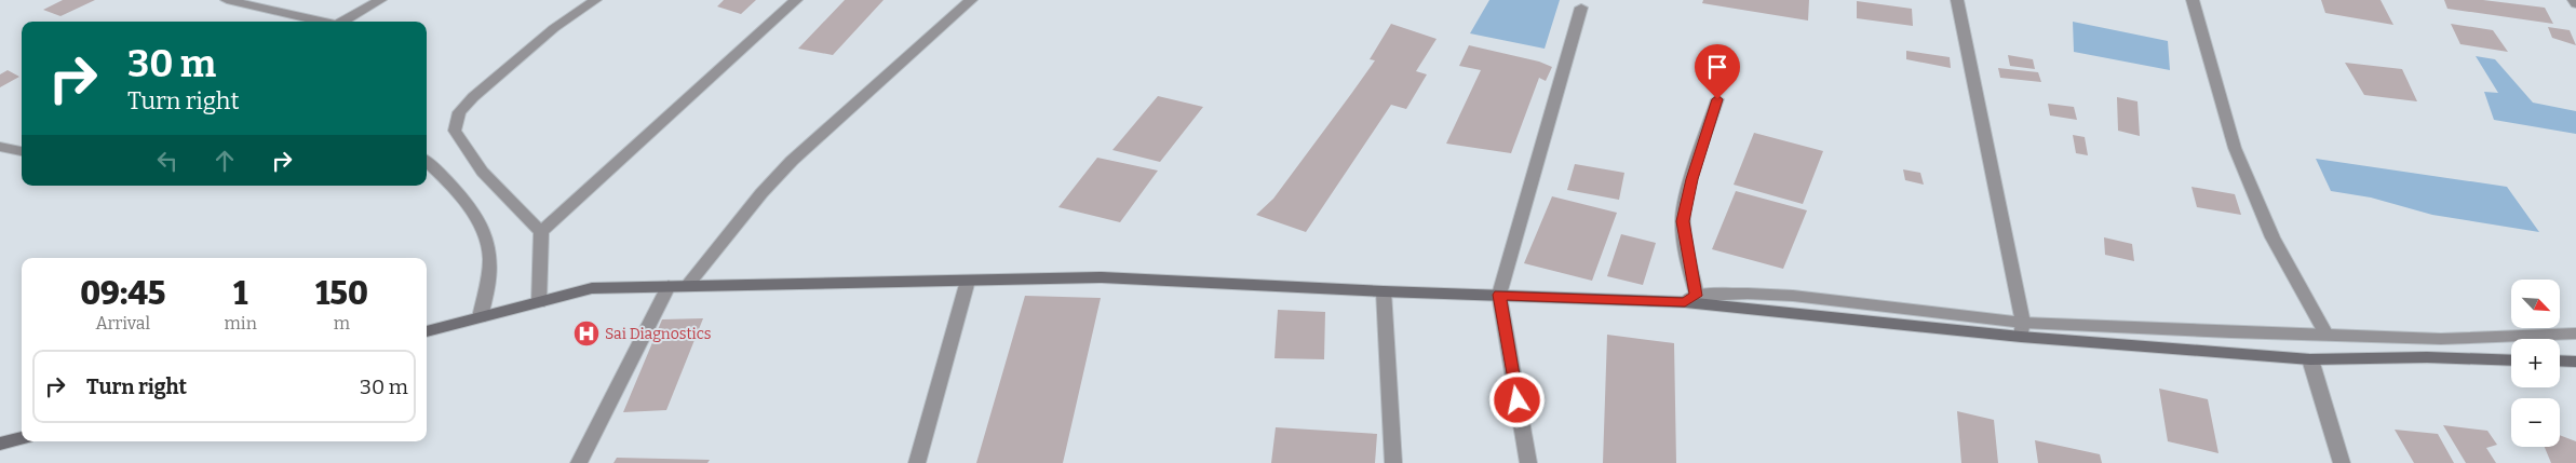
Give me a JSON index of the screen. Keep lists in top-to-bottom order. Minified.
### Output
{"places":{"hospital":["Sai Diagnostics"]},"north":"bottom right","page":{"turn":["30 m","Turn right"],"eta":["09:45","Arrival","1","min","150","m"],"map_buttons":["+","−"],"list":[{"name":"Turn right","value":"30 m"}]}}
